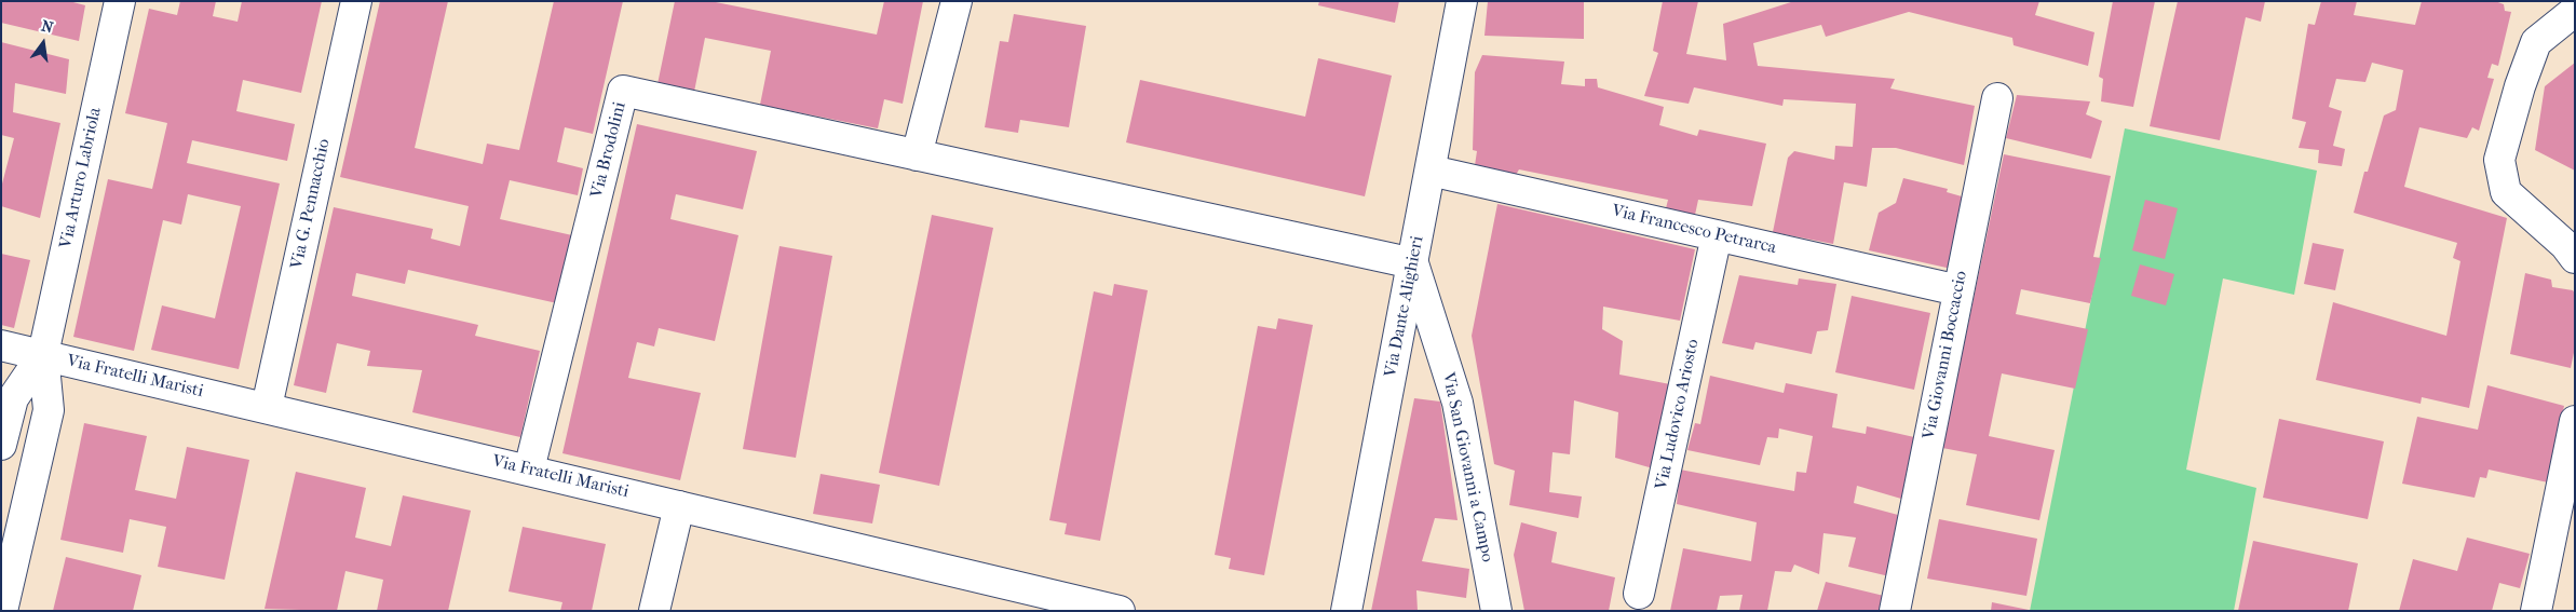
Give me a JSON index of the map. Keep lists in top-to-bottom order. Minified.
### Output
{"streets":{"street":["Via Brodolini","Via Arturo Labriola","Via G. Pennacchio","Via Francesco Petrarca","Via Dante Alighieri","Via Giovanni Boccaccio","Via Fratelli Maristi","Via Ludovico Ariosto","Via San Giovanni a Campo"]},"crossings":[["Via Brodolini","Via Fratelli Maristi"],["Via Arturo Labriola","Via Fratelli Maristi"],["Via G. Pennacchio","Via Fratelli Maristi"],["Via Francesco Petrarca","Via Dante Alighieri"],["Via Francesco Petrarca","Via Giovanni Boccaccio"],["Via Francesco Petrarca","Via Ludovico Ariosto"],["Via Dante Alighieri","Via San Giovanni a Campo"]],"north":"top"}
